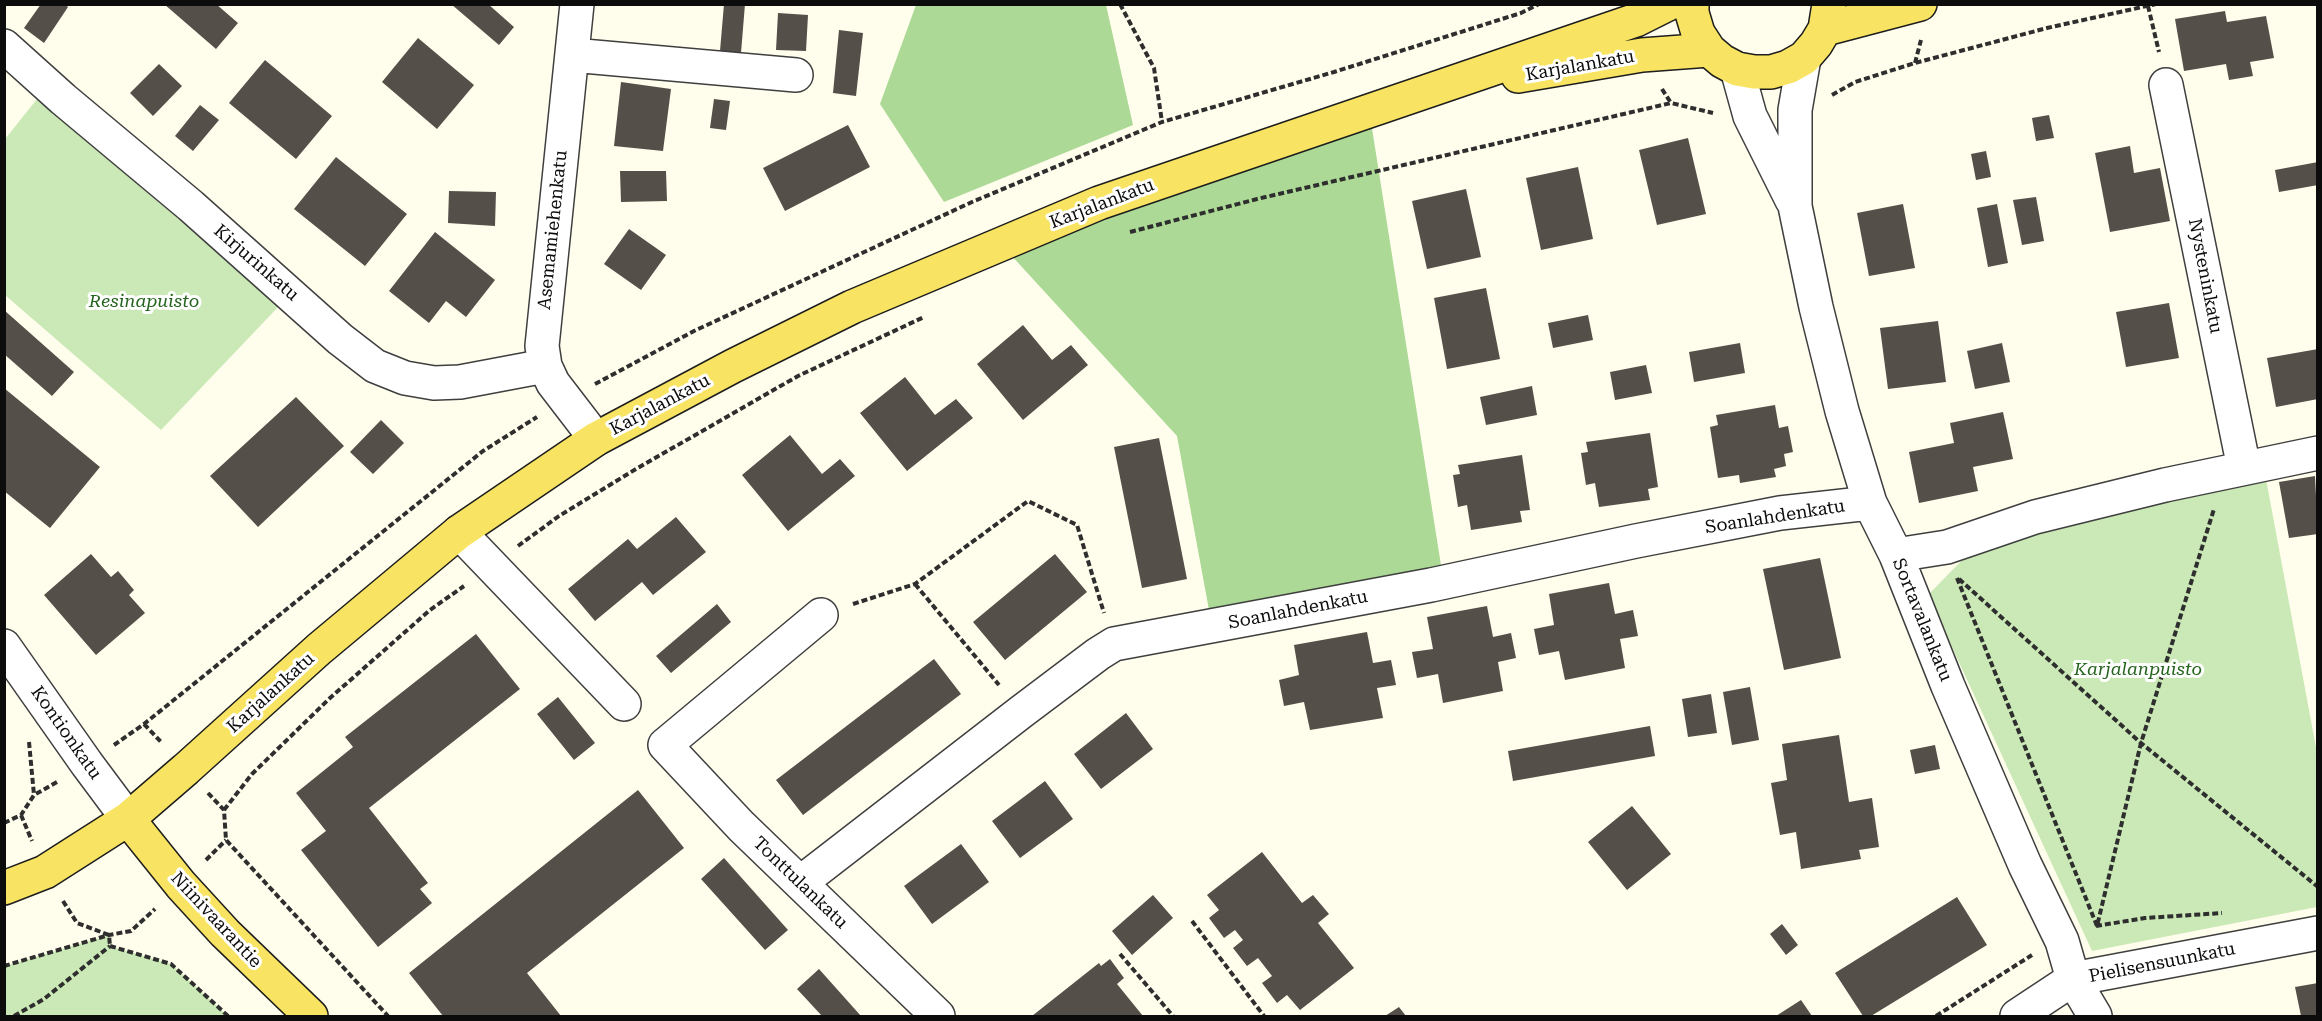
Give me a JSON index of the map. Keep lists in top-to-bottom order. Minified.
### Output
{"streets":{"main road":["Karjalankatu","Niinivaarantie"],"street":["Asemamiehenkatu","Kirjurinkatu","Nysteninkatu","Soanlahdenkatu","Sortavalankatu","Kontionkatu","Tonttulankatu","Pielisensuunkatu"]},"crossings":[["Karjalankatu","Asemamiehenkatu"],["Karjalankatu","Kontionkatu"],["Karjalankatu","Niinivaarantie"],["Asemamiehenkatu","Kirjurinkatu"],["Soanlahdenkatu","Sortavalankatu"],["Soanlahdenkatu","Tonttulankatu"],["Sortavalankatu","Pielisensuunkatu"],["Kontionkatu","Niinivaarantie"]],"parks":["Resinapuisto","Karjalanpuisto"]}
